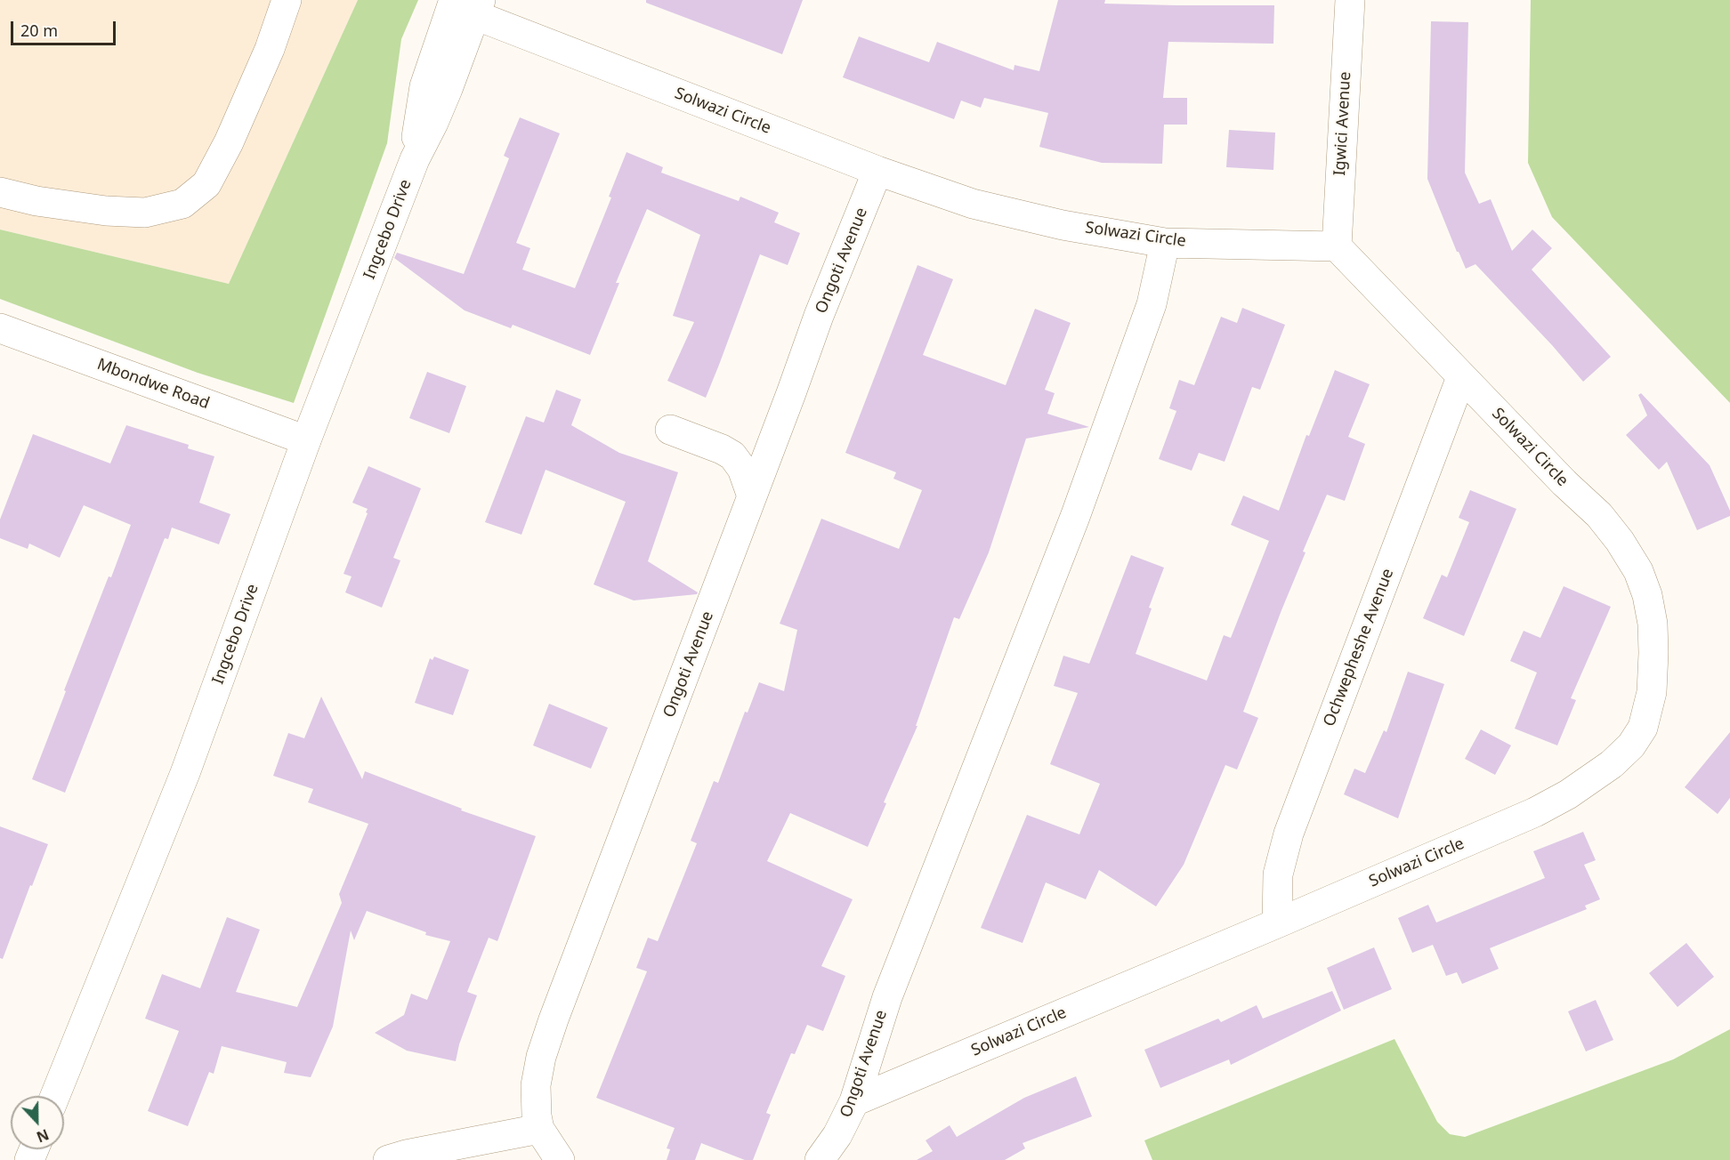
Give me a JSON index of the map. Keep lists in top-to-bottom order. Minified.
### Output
{"streets":{"street":["Solwazi Circle","Igwici Avenue","Ingcebo Drive","Ongoti Avenue","Mbondwe Road","Ochwepheshe Avenue"]},"crossings":[["Solwazi Circle","Igwici Avenue"],["Solwazi Circle","Ingcebo Drive"],["Solwazi Circle","Ongoti Avenue"],["Solwazi Circle","Ochwepheshe Avenue"],["Ingcebo Drive","Mbondwe Road"]],"scale_bar":"20 m","north":"bottom"}
